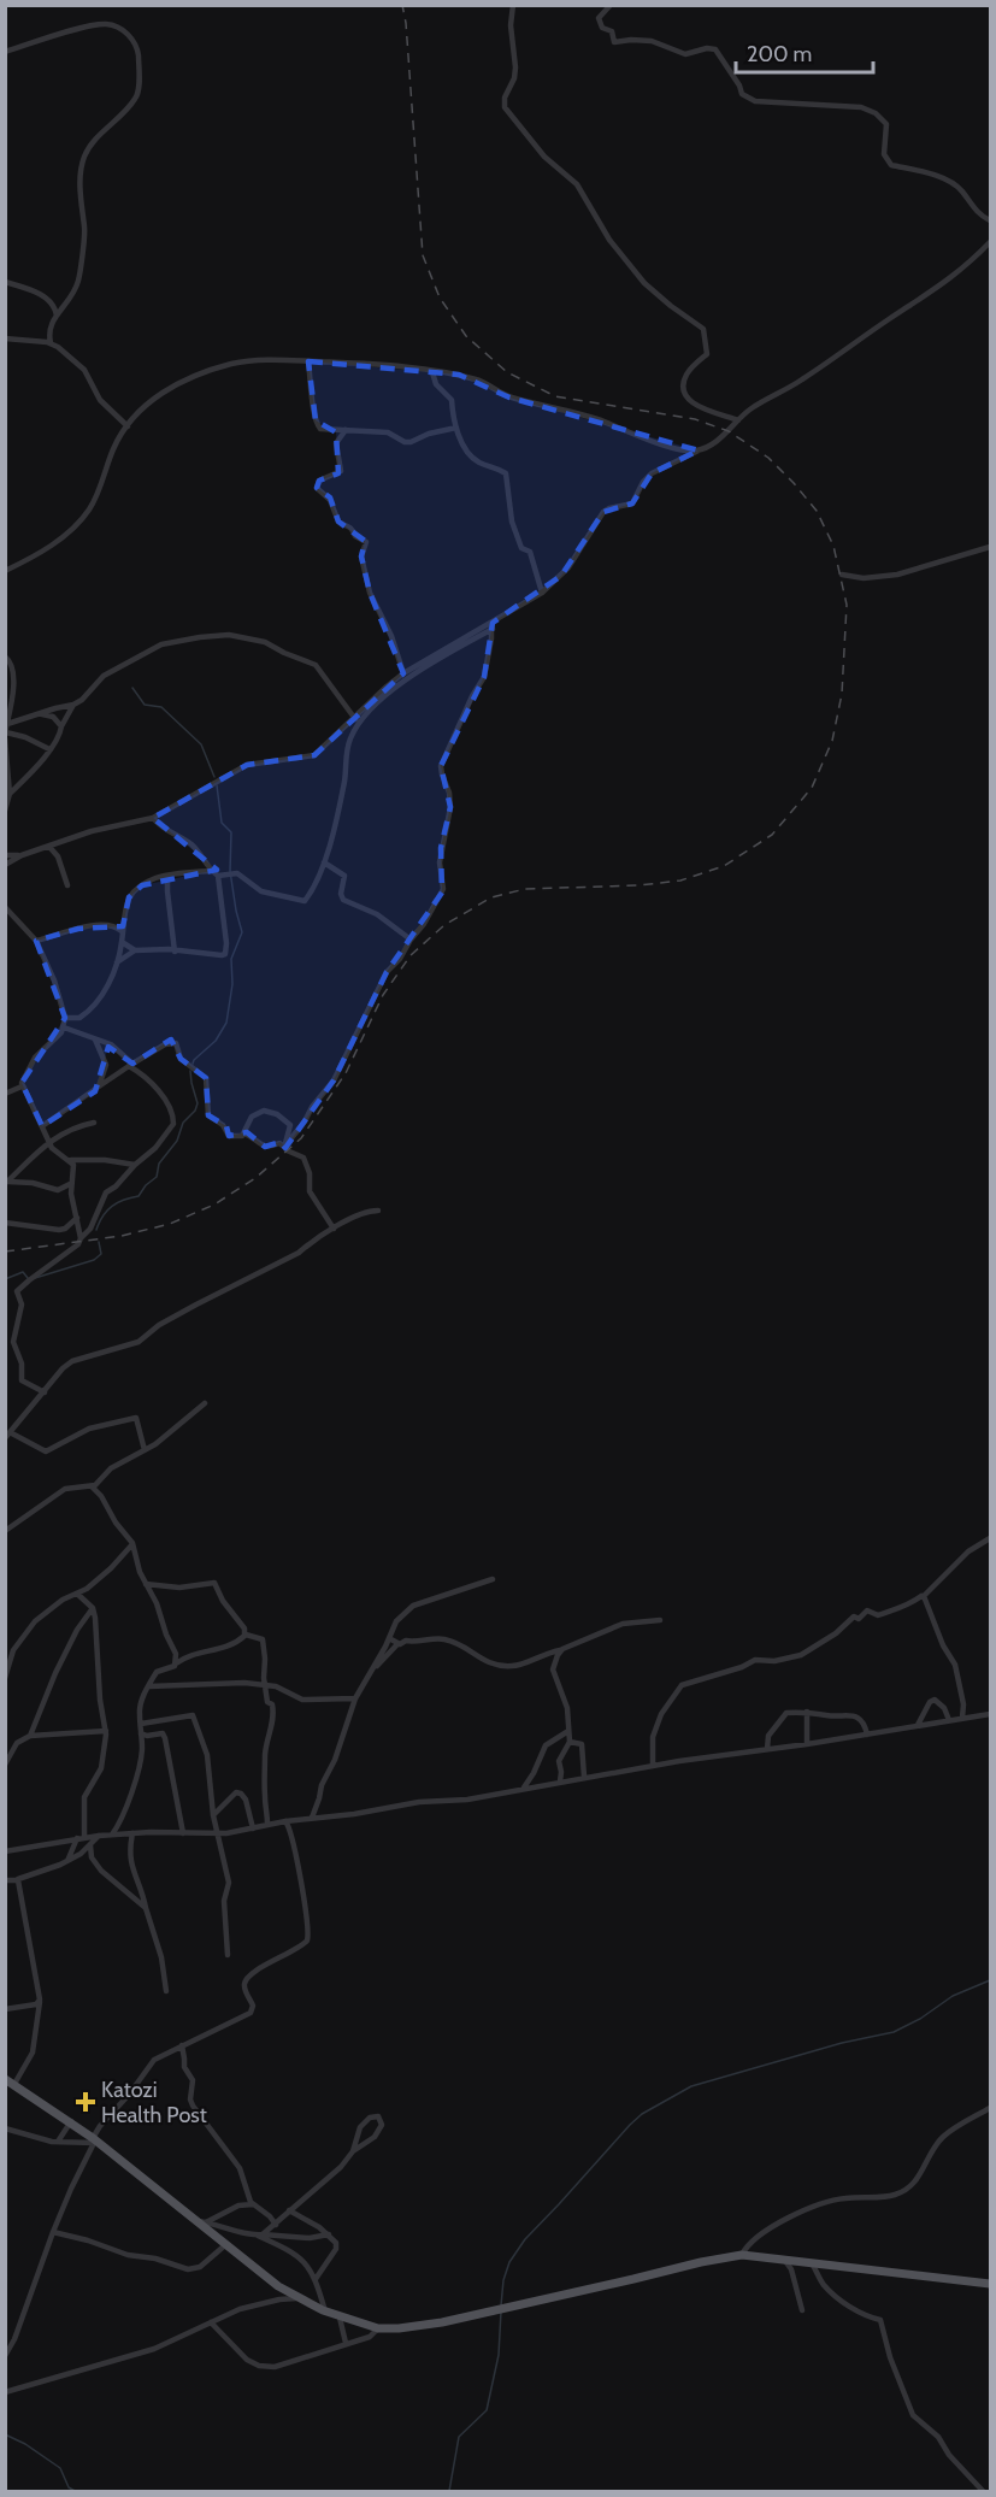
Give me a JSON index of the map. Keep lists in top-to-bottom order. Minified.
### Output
{"places":{"health":["Katozi Health Post"]},"scale_bar":"200 m"}
